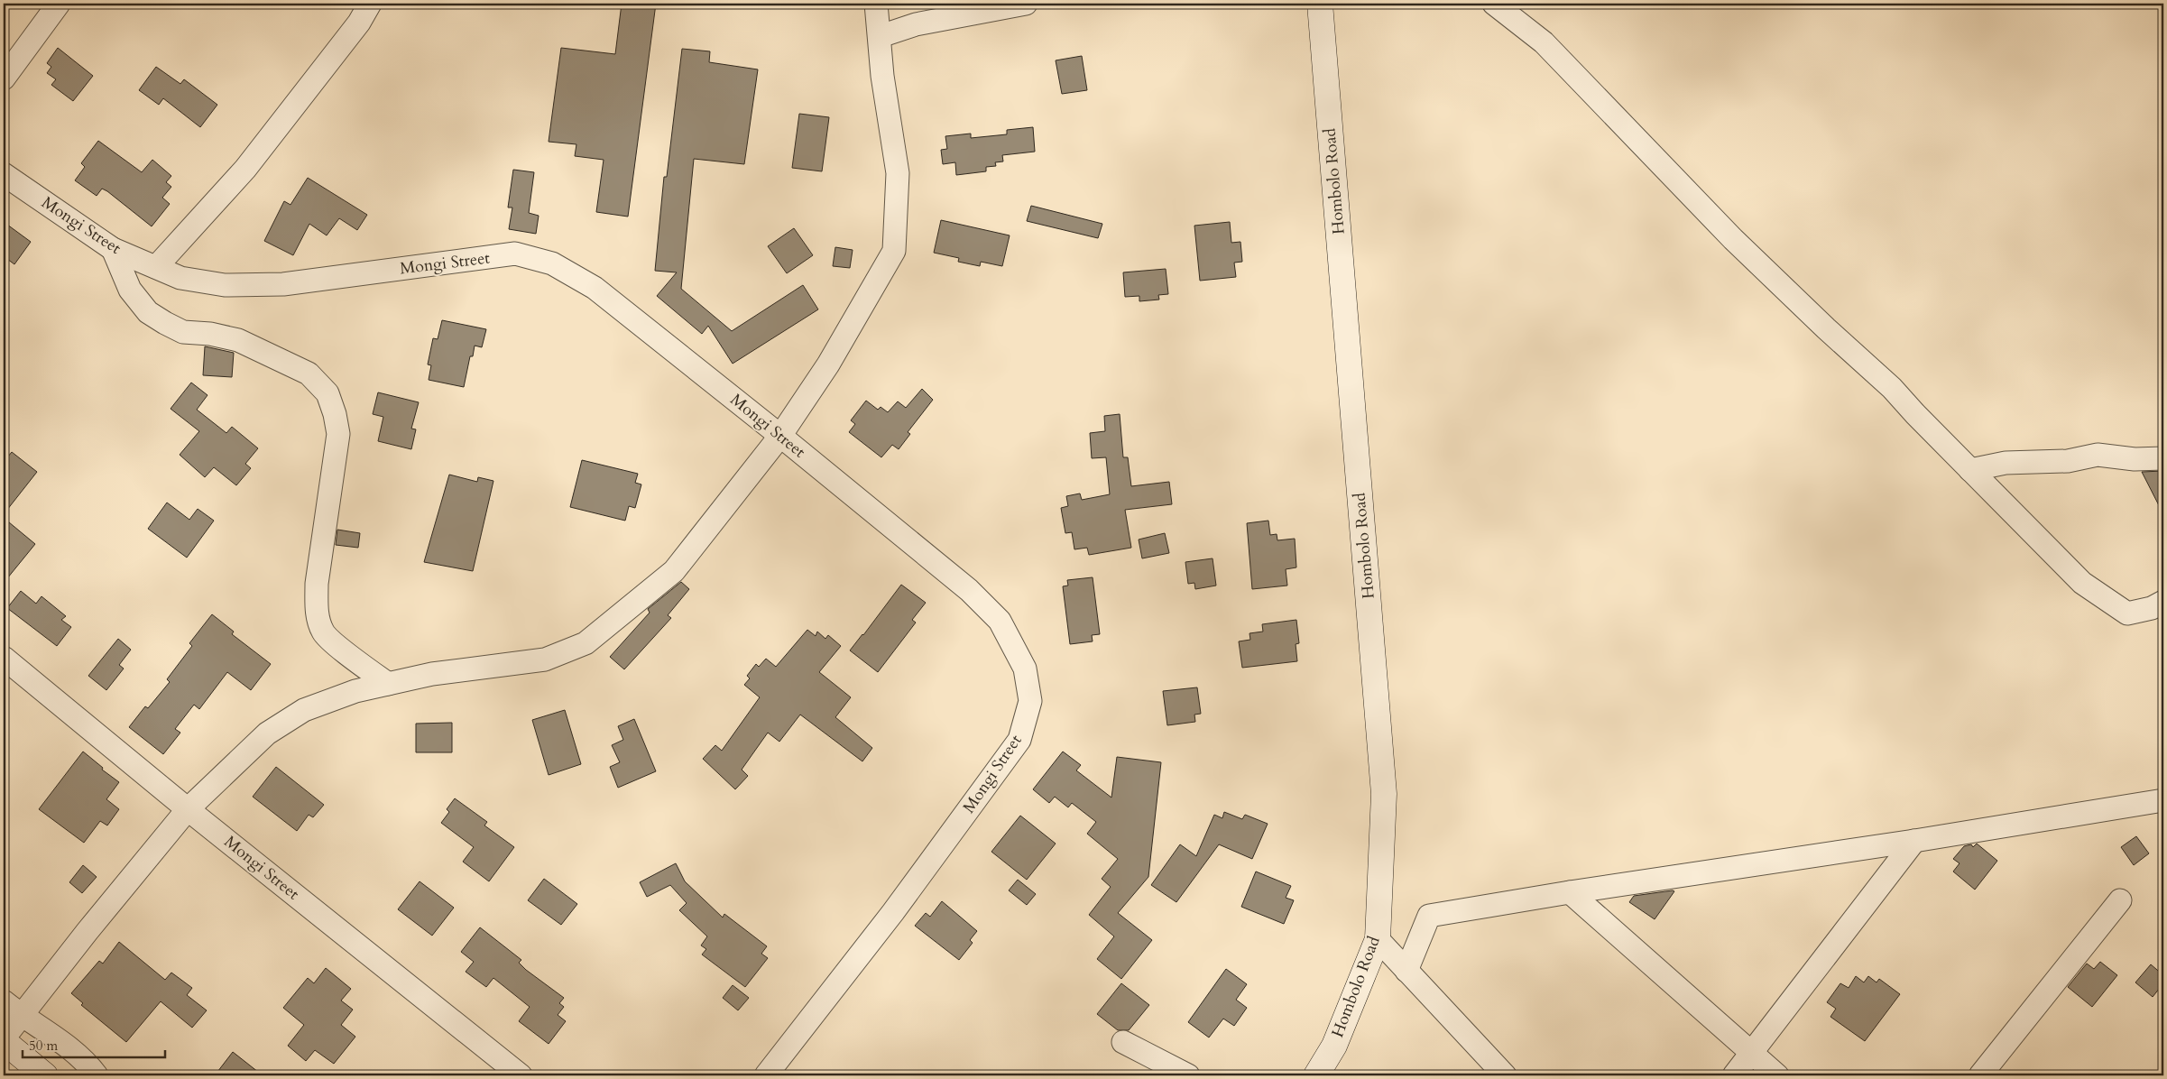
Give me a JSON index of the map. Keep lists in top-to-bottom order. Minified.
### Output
{"streets":{"street":["Hombolo Road","Mongi Street"]},"scale_bar":"50 m"}
